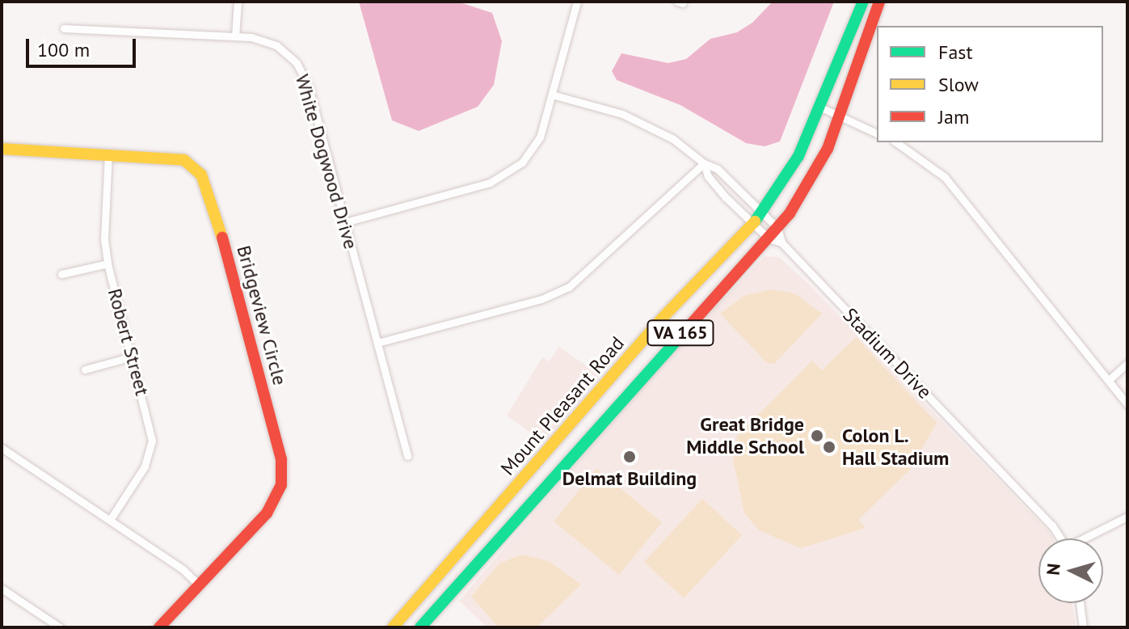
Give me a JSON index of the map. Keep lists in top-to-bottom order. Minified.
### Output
{"streets":{"main road":["Bridgeview Circle","VA 165","Mount Pleasant Road"],"street":["White Dogwood Drive","Robert Street","Stadium Drive"]},"crossings":[["Bridgeview Circle","Robert Street"],["VA 165","Stadium Drive"],["Stadium Drive","Mount Pleasant Road"]],"places":["Great Bridge Middle School","Colon L. Hall Stadium","Delmat Building"],"legend":["Fast","Slow","Jam"],"scale_bar":"100 m","north":"left"}
